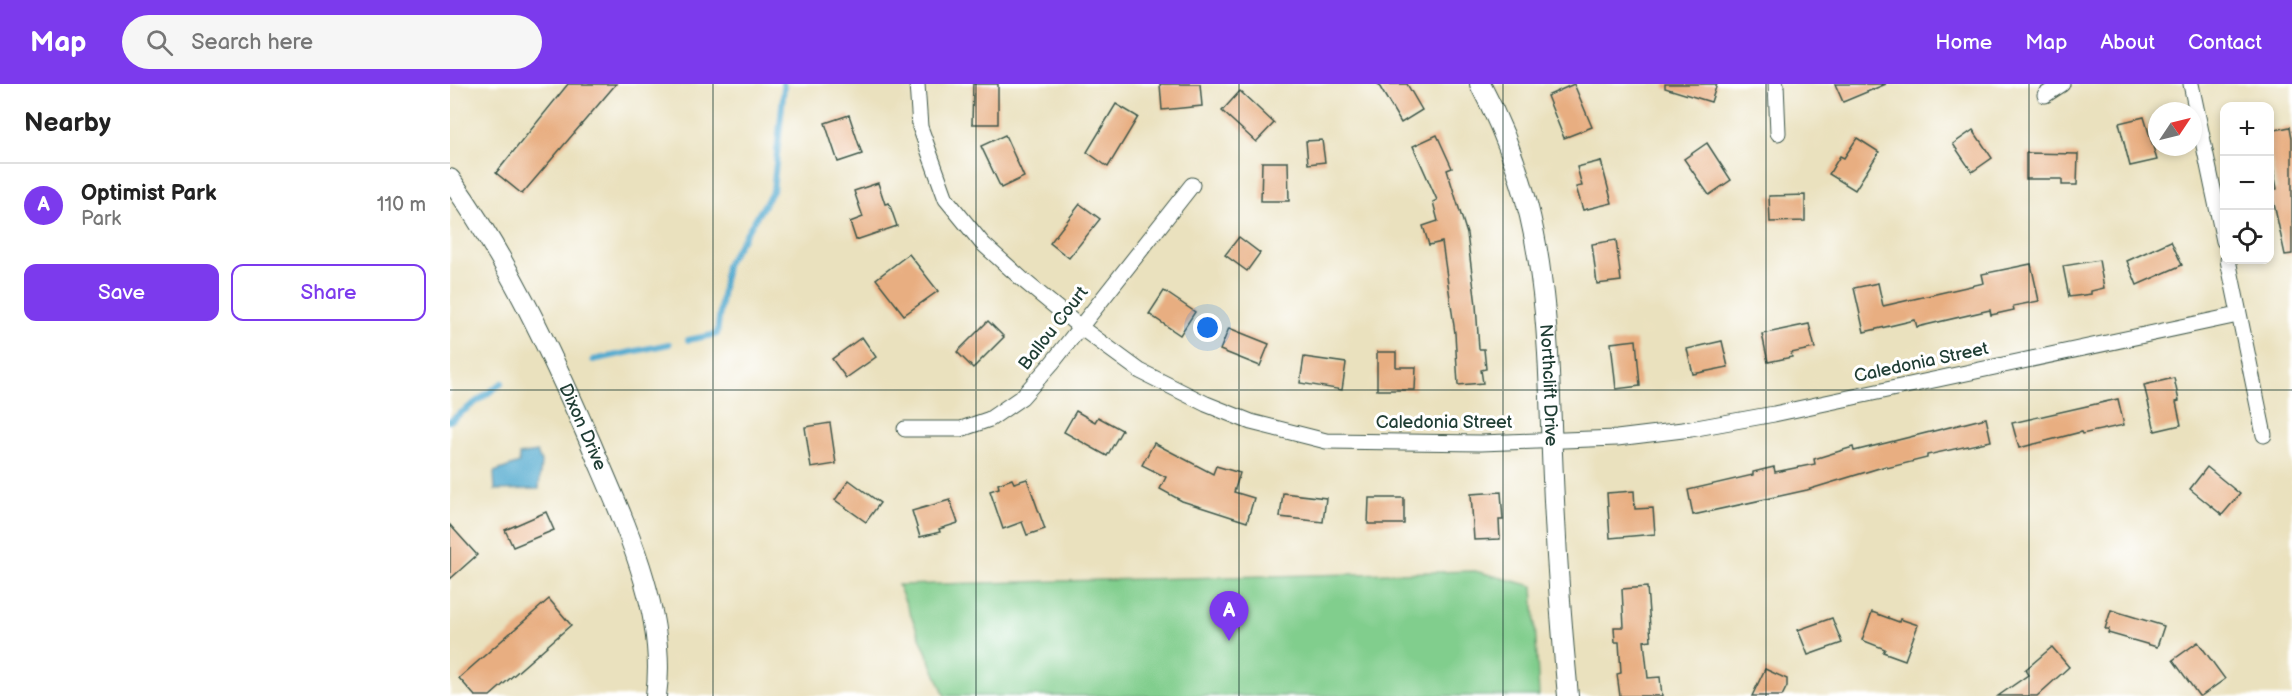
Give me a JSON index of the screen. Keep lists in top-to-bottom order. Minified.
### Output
{"streets":{"street":["Ballou Court","Caledonia Street","Northclift Drive","Dixon Drive"]},"crossings":[["Ballou Court","Caledonia Street"],["Caledonia Street","Northclift Drive"]],"north":"top right","page":{"header":"Map","search":"Search here","nav":["Home","Map","About","Contact"],"heading":"Nearby","map_buttons":["+","−"],"list":[{"mark":"A","name":"Optimist Park","note":"Park","value":"110 m"}],"buttons":["Save","Share"],"pins":"A"}}
